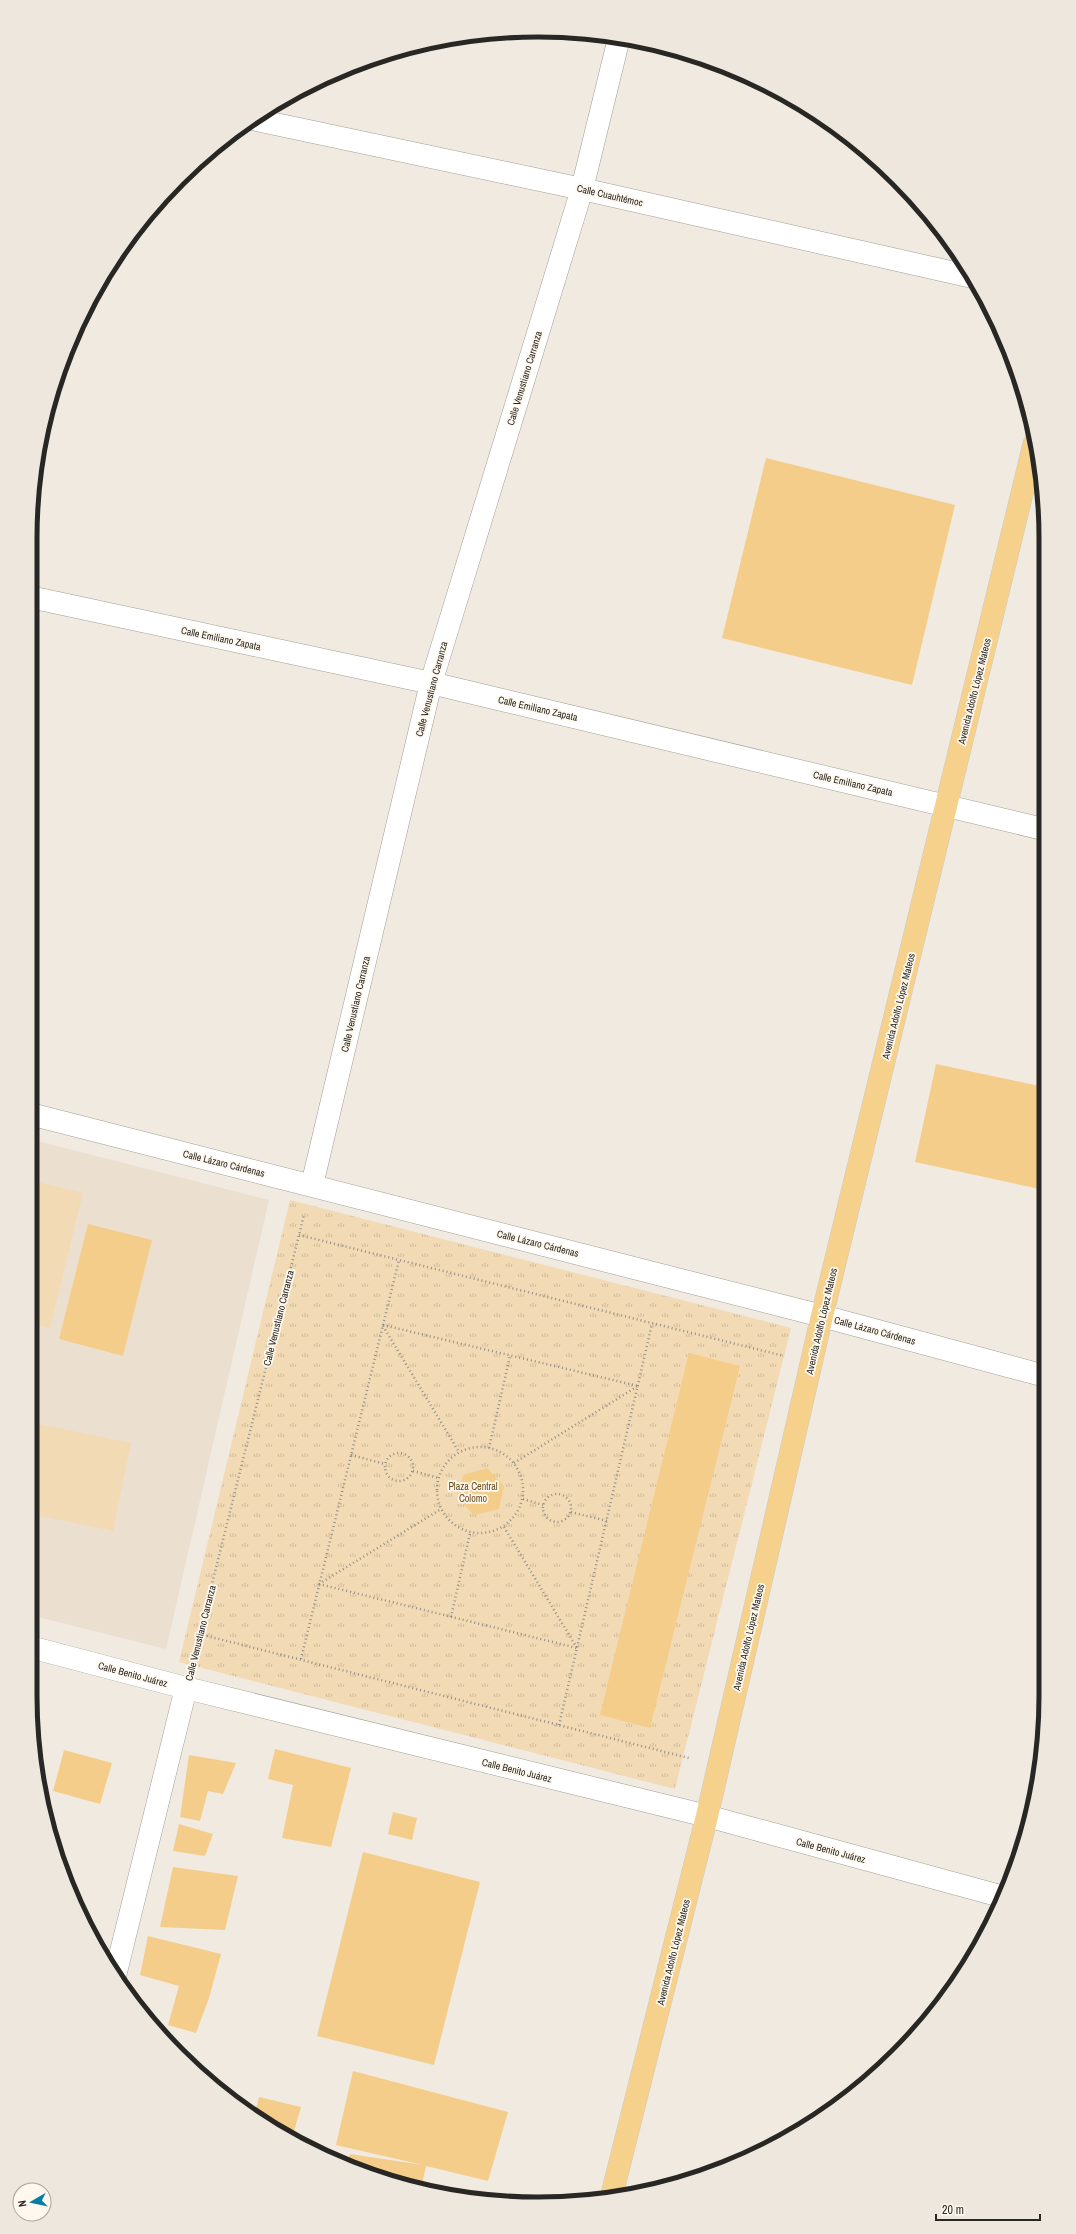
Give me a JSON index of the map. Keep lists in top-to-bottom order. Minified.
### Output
{"streets":{"main road":["Avenida Adolfo López Mateos"],"street":["Calle Cuauhtémoc","Calle Venustiano Carranza","Calle Emiliano Zapata","Calle Lázaro Cárdenas","Calle Benito Juárez"]},"crossings":[["Calle Cuauhtémoc","Calle Venustiano Carranza"],["Calle Venustiano Carranza","Calle Emiliano Zapata"],["Calle Venustiano Carranza","Calle Lázaro Cárdenas"],["Calle Venustiano Carranza","Calle Benito Juárez"],["Calle Emiliano Zapata","Avenida Adolfo López Mateos"],["Avenida Adolfo López Mateos","Calle Lázaro Cárdenas"],["Avenida Adolfo López Mateos","Calle Benito Juárez"]],"parks":["Plaza Central Colomo"],"scale_bar":"20 m","north":"left"}
